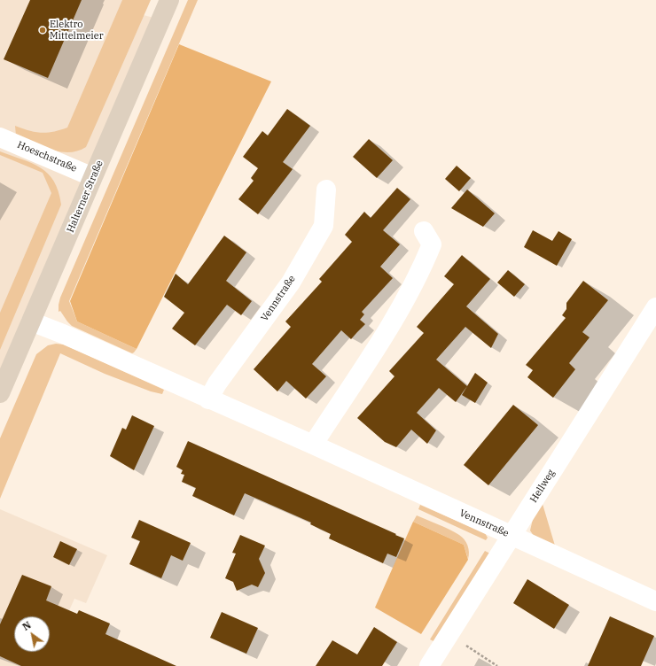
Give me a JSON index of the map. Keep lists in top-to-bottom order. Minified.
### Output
{"streets":{"main road":["Halterner Straße"],"street":["Hoeschstraße","Vennstraße","Hellweg"]},"crossings":[["Hoeschstraße","Halterner Straße"],["Halterner Straße","Vennstraße"],["Vennstraße","Hellweg"]],"places":["Elektro Mittelmeier"],"north":"top left"}
